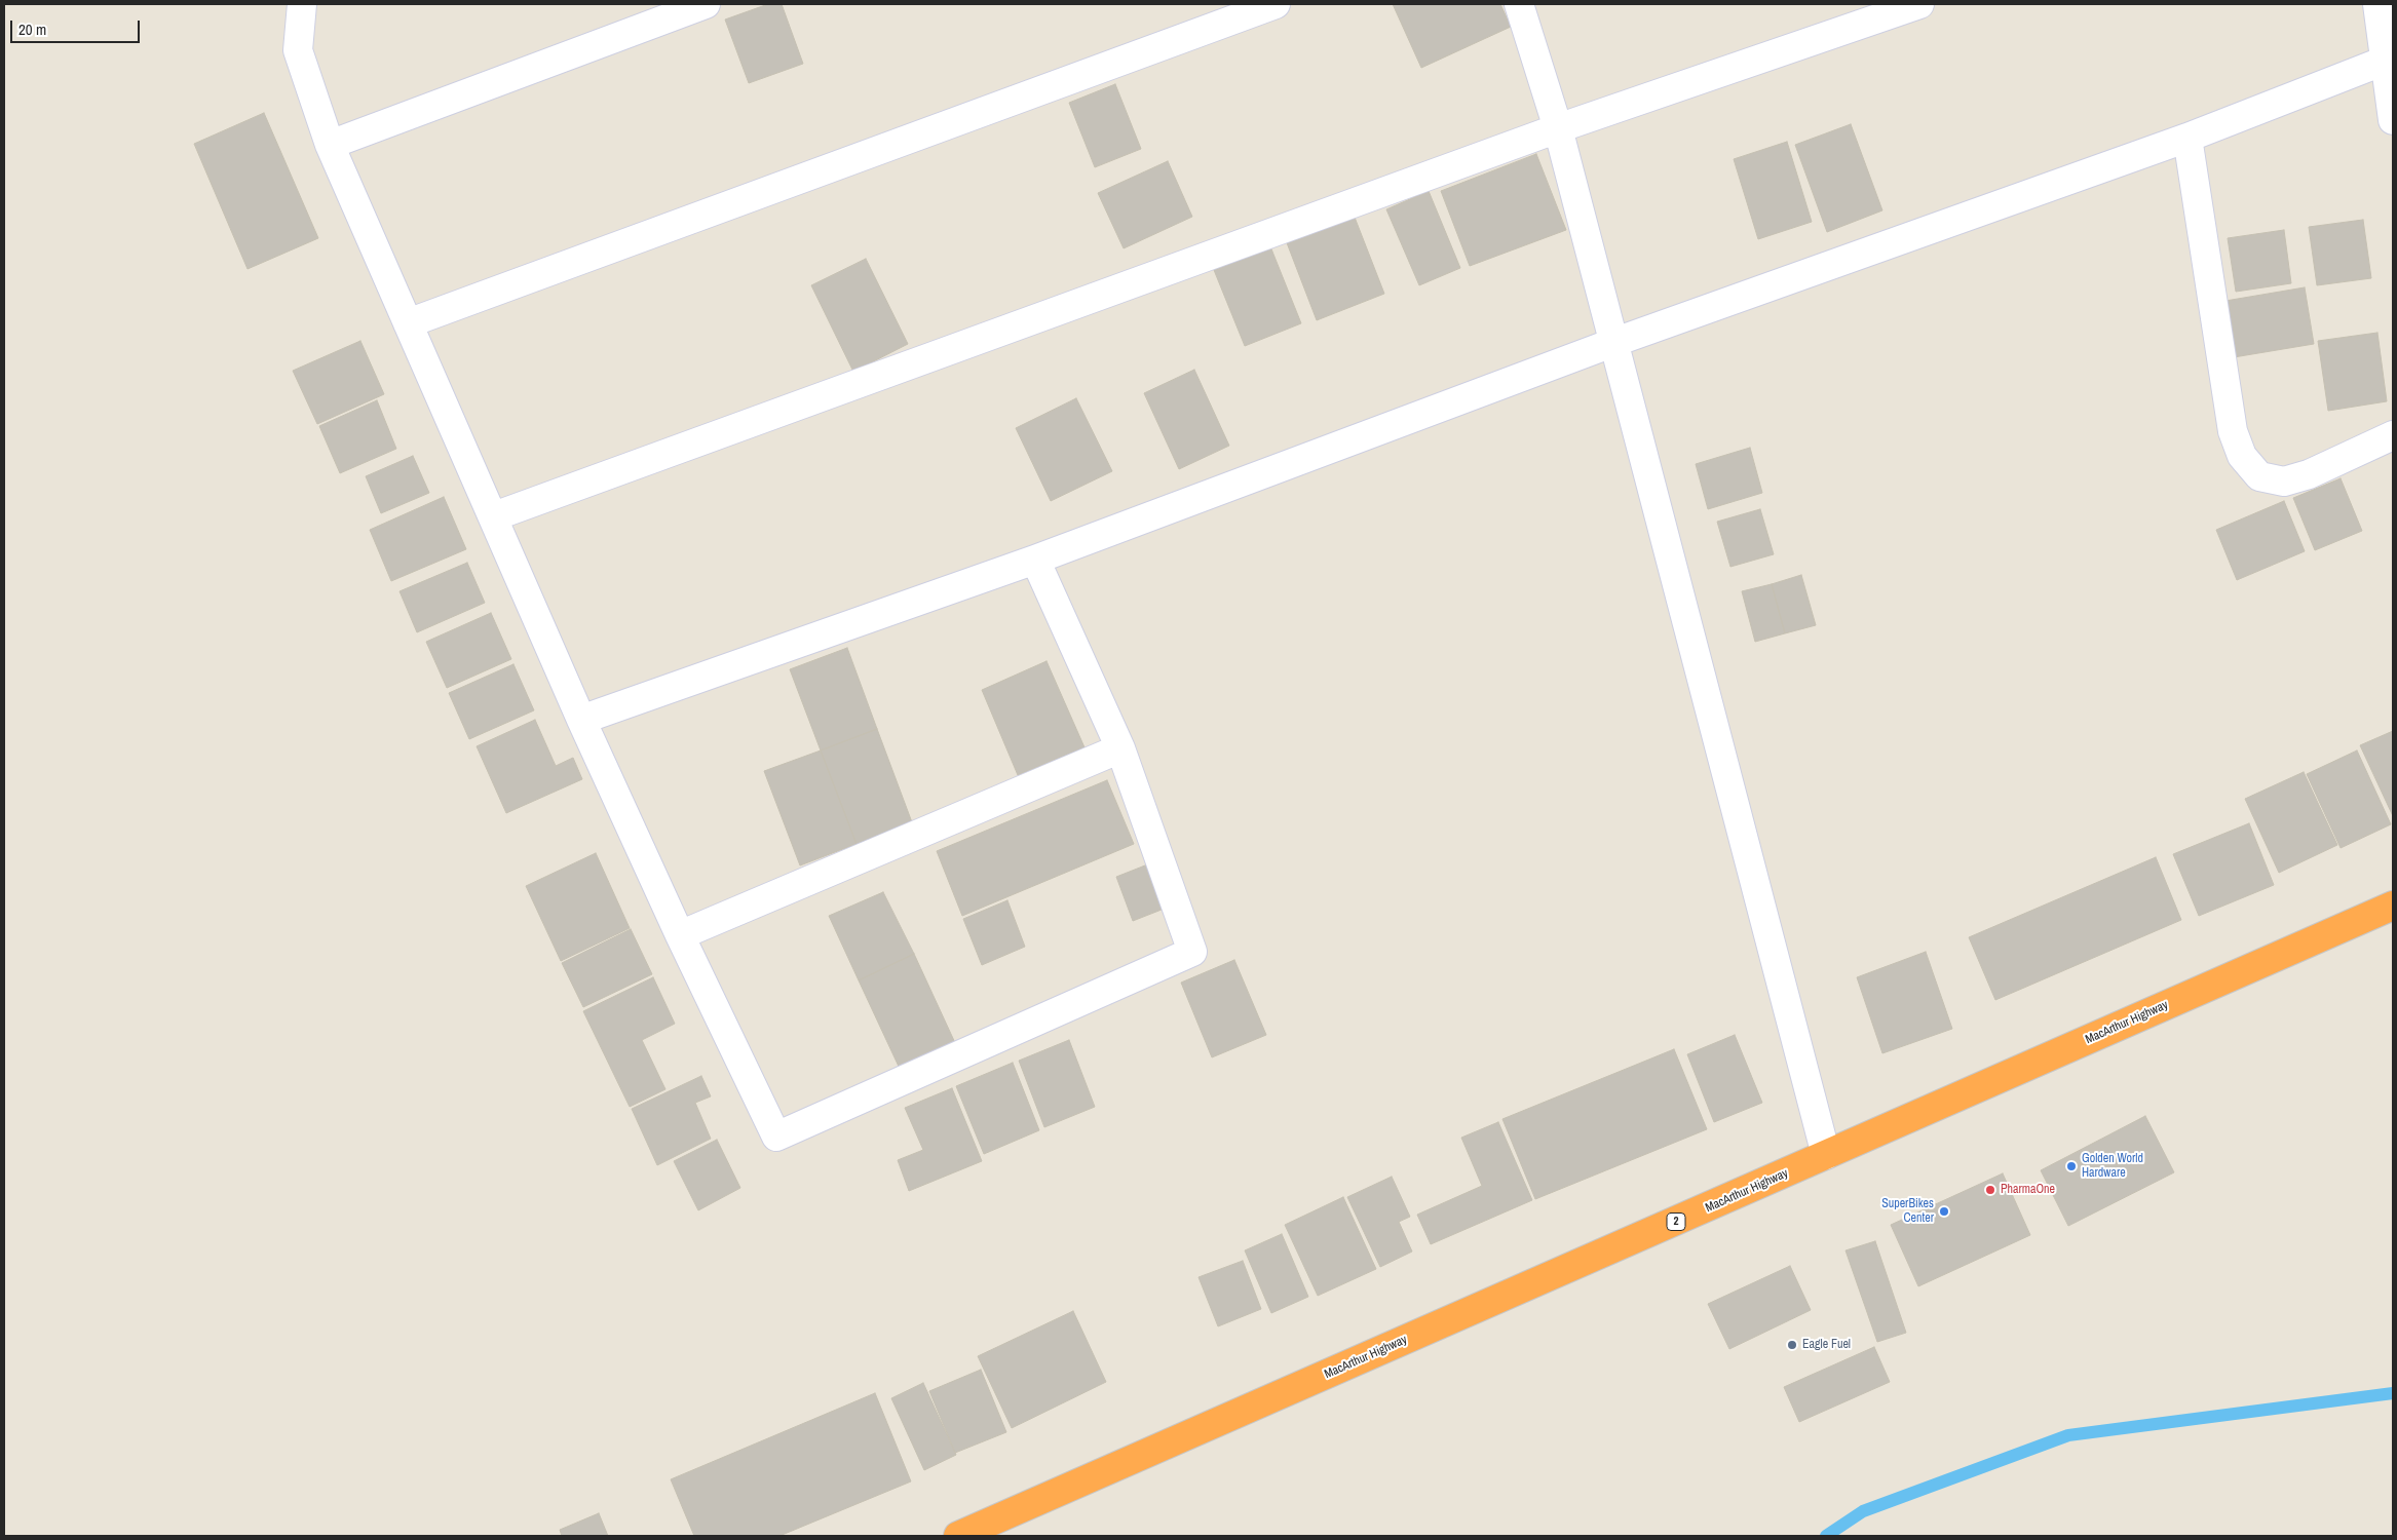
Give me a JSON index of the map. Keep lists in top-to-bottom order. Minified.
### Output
{"streets":{"highway":["MacArthur Highway","2"]},"places":["Golden World Hardware","PharmaOne","SuperBikes Center","Eagle Fuel"],"scale_bar":"20 m"}
